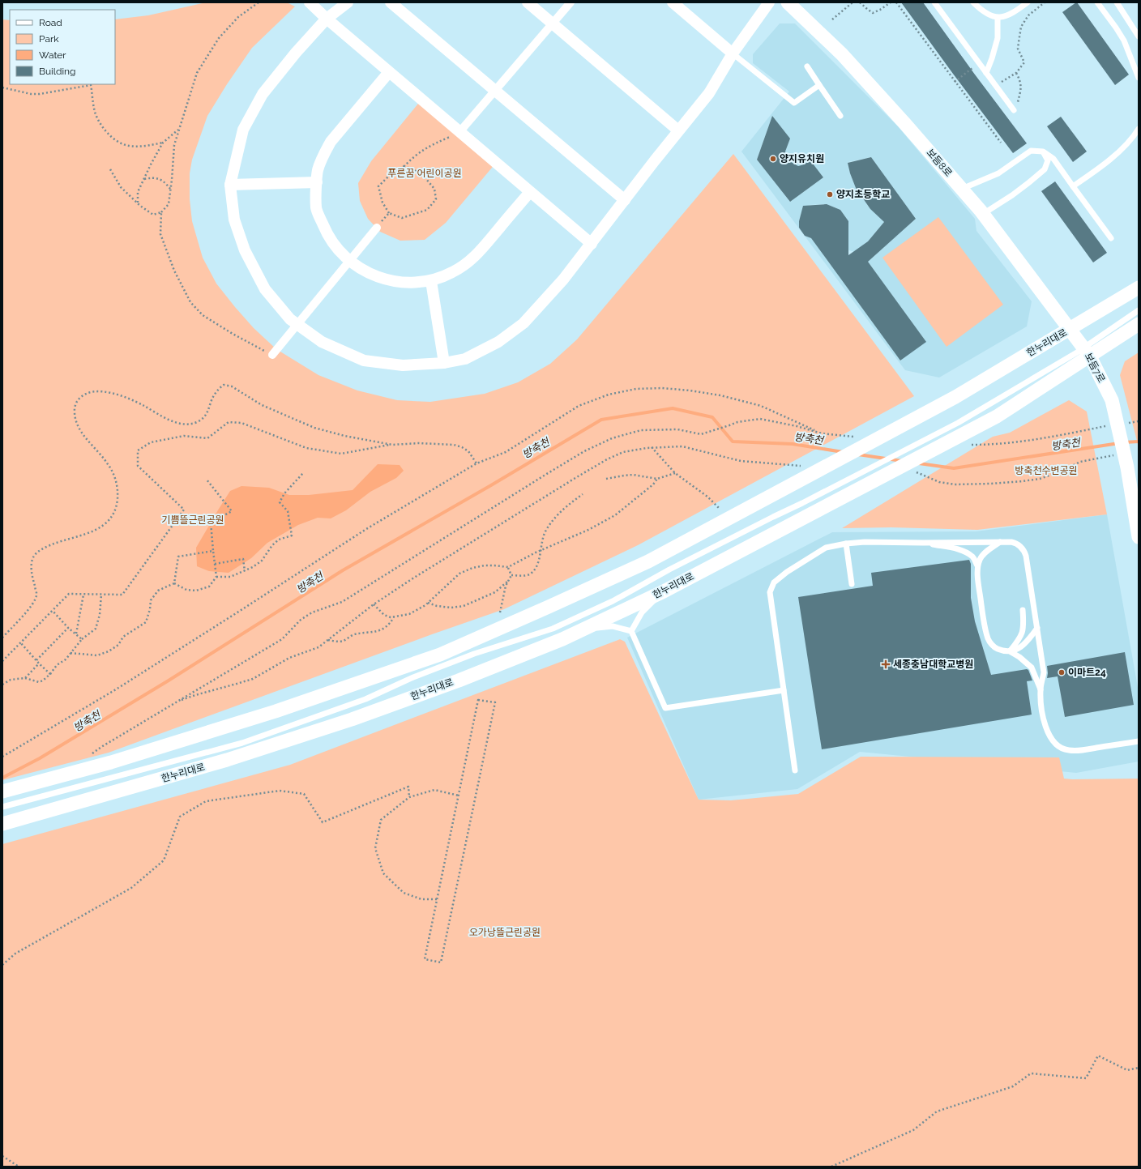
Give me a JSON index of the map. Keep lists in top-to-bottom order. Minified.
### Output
{"streets":{"street":["보듬8로","한누리대로","보듬7로"]},"crossings":[["보듬8로","한누리대로"],["보듬8로","보듬7로"],["한누리대로","보듬7로"]],"water":["방축천"],"parks":["푸른꿈 어린이공원","방축천수변공원","기쁨뜰근린공원","오가낭뜰근린공원"],"places":{"other":["양지유치원","양지초등학교","이마트24"],"health":["세종충남대학교병원"]},"legend":["Road","Park","Water","Building"]}
